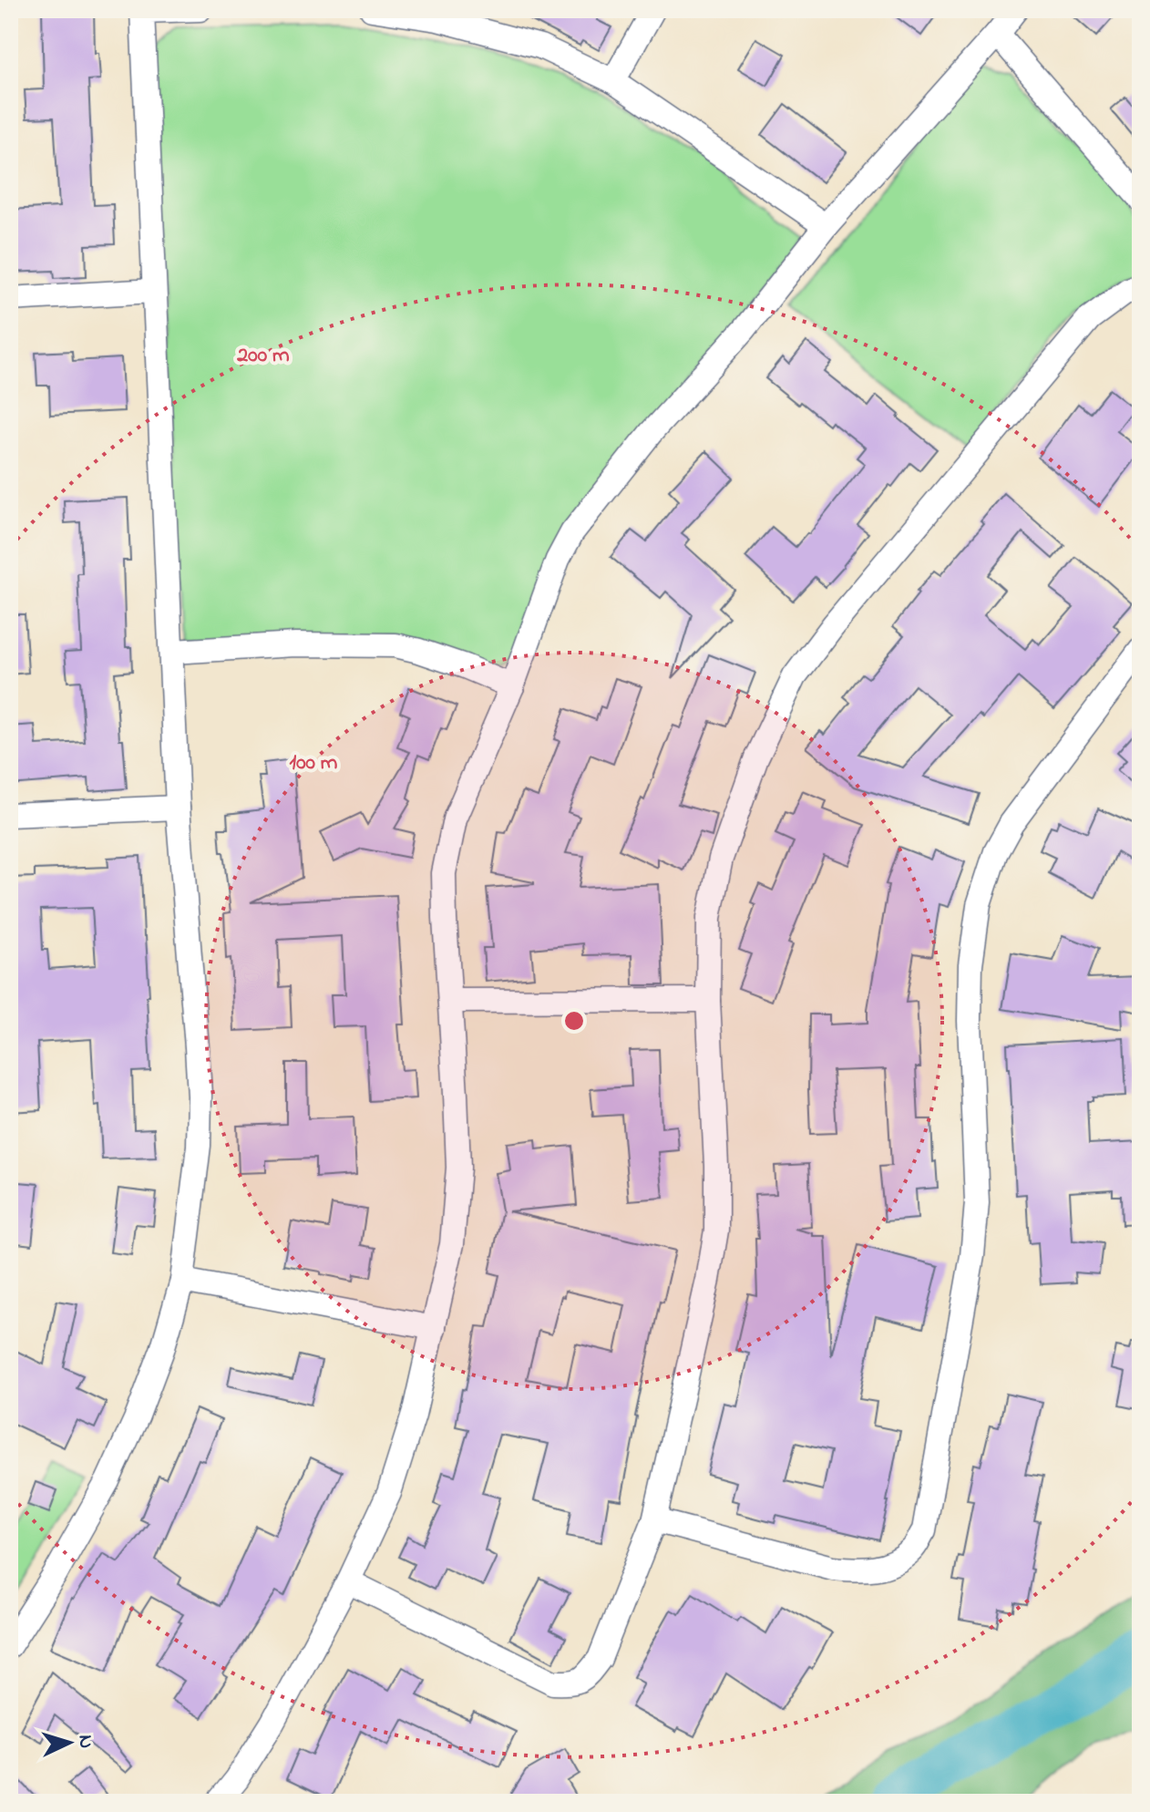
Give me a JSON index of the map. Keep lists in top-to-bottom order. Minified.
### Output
{"north":"right","rings":["200 m","100 m"]}
